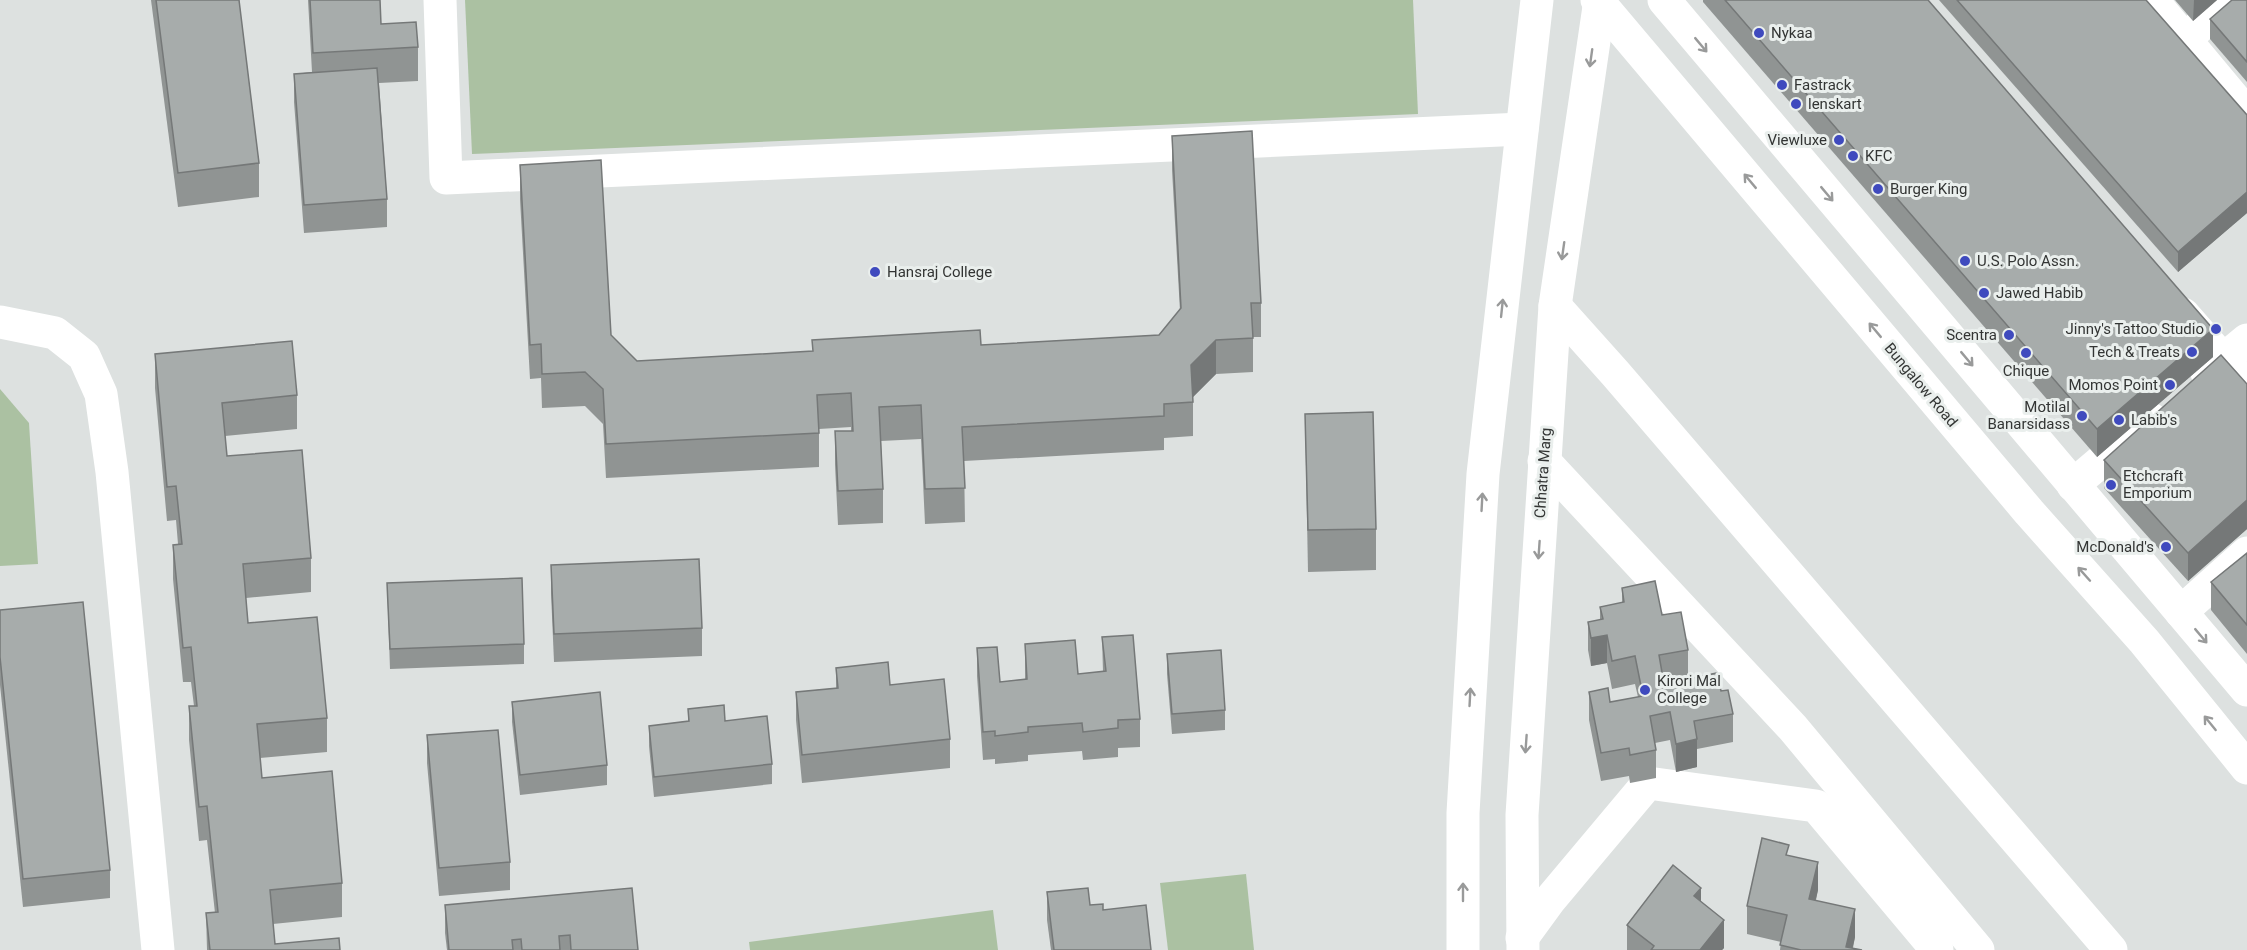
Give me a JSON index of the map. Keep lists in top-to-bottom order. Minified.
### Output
{"streets":{"street":["Bungalow Road","Chhatra Marg"]},"crossings":[["Bungalow Road","Chhatra Marg"]],"places":["Nykaa","Fastrack","lenskart","Viewluxe","KFC","Burger King","U.S. Polo Assn.","Hansraj College","Jawed Habib","Jinny's Tattoo Studio","Scentra","Tech & Treats","Chique","Momos Point","Motilal Banarsidass","Labib's","Etchcraft Emporium","McDonald's","Kirori Mal College"]}
